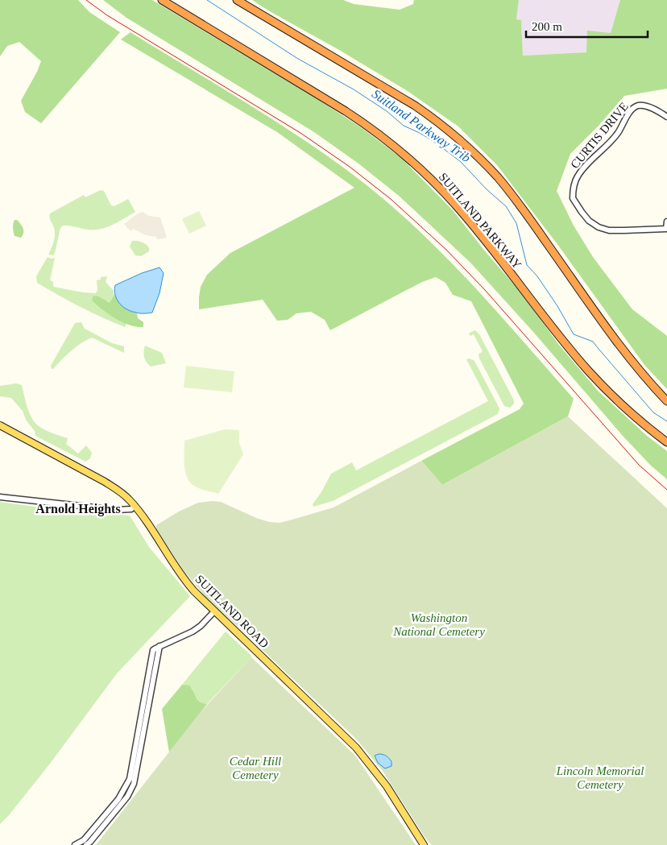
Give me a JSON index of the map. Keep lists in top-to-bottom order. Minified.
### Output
{"streets":{"highway":["SUITLAND PARKWAY"],"main road":["SUITLAND ROAD"],"street":["CURTIS DRIVE"]},"districts":["Arnold Heights"],"water":["Suitland Parkway Trib"],"parks":["Washington National Cemetery","Cedar Hill Cemetery","Lincoln Memorial Cemetery"],"scale_bar":"200 m"}
